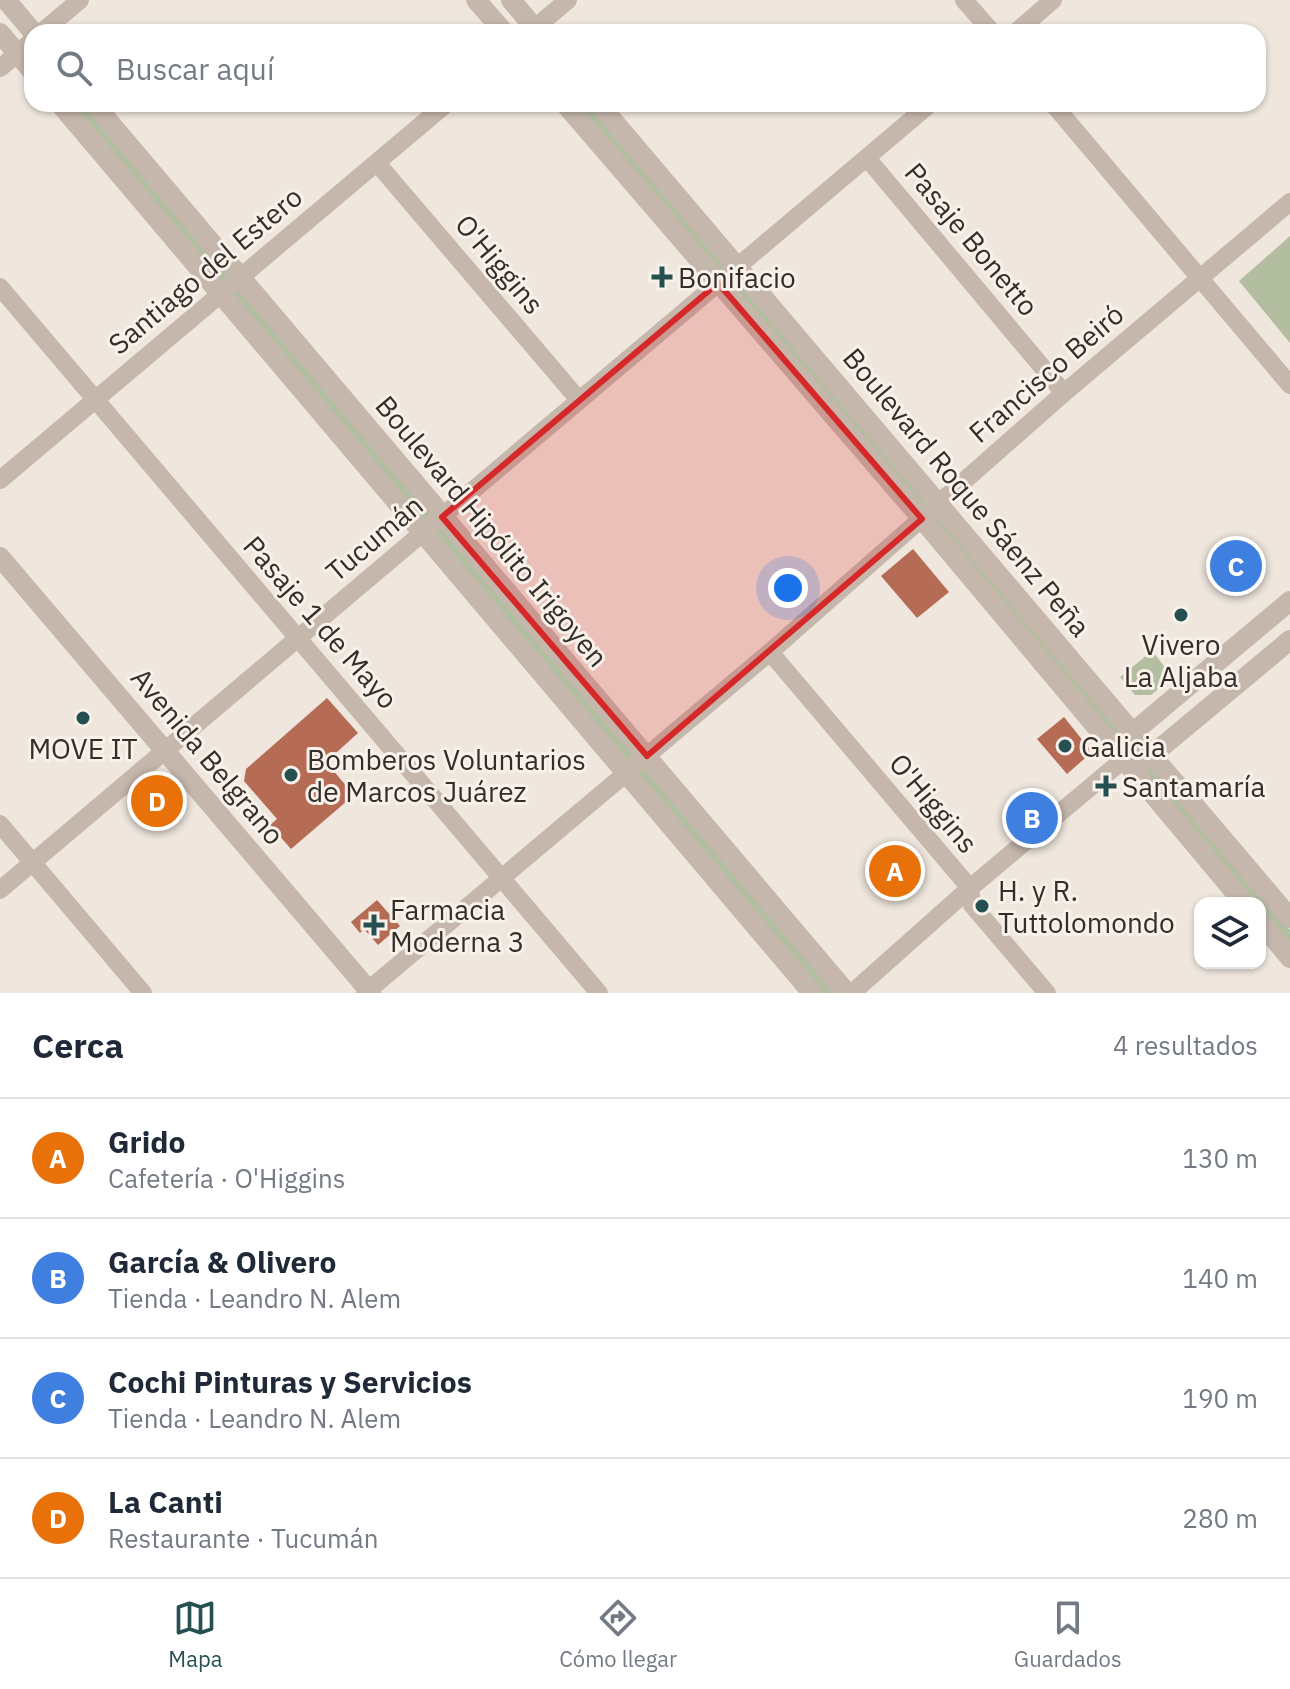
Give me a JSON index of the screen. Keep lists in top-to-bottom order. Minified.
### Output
{"streets":{"street":["Pasaje Bonetto","O'Higgins","Santiago del Estero","Francisco Beiró","Boulevard Roque Sáenz Peña","Boulevard Hipólito Irigoyen","Tucumán","Pasaje 1 de Mayo","Avenida Belgrano"]},"crossings":[["Pasaje Bonetto","Francisco Beiró"],["Pasaje Bonetto","Tucumán"],["O'Higgins","Santiago del Estero"],["O'Higgins","Francisco Beiró"],["O'Higgins","Tucumán"],["Santiago del Estero","Boulevard Hipólito Irigoyen"],["Santiago del Estero","Pasaje 1 de Mayo"],["Francisco Beiró","Boulevard Roque Sáenz Peña"],["Francisco Beiró","Boulevard Hipólito Irigoyen"],["Francisco Beiró","Pasaje 1 de Mayo"],["Francisco Beiró","Avenida Belgrano"],["Boulevard Roque Sáenz Peña","Tucumán"],["Boulevard Hipólito Irigoyen","Tucumán"],["Tucumán","Pasaje 1 de Mayo"],["Tucumán","Avenida Belgrano"]],"places":{"health":["Bonifacio","Santamaría","Farmacia Moderna 3"],"other":["Vivero La Aljaba","MOVE IT","Galicia","Bomberos Voluntarios de Marcos Juárez","H. y R. Tuttolomondo"]},"page":{"search":"Buscar aquí","pins":["C","D","B","A"],"heading":["Cerca","4 resultados"],"list":[{"mark":"A","name":"Grido","note":"Cafetería · O'Higgins","value":"130 m"},{"mark":"B","name":"García & Olivero","note":"Tienda · Leandro N. Alem","value":"140 m"},{"mark":"C","name":"Cochi Pinturas y Servicios","note":"Tienda · Leandro N. Alem","value":"190 m"},{"mark":"D","name":"La Canti","note":"Restaurante · Tucumán","value":"280 m"}],"nav":["Mapa","Cómo llegar","Guardados"]}}
